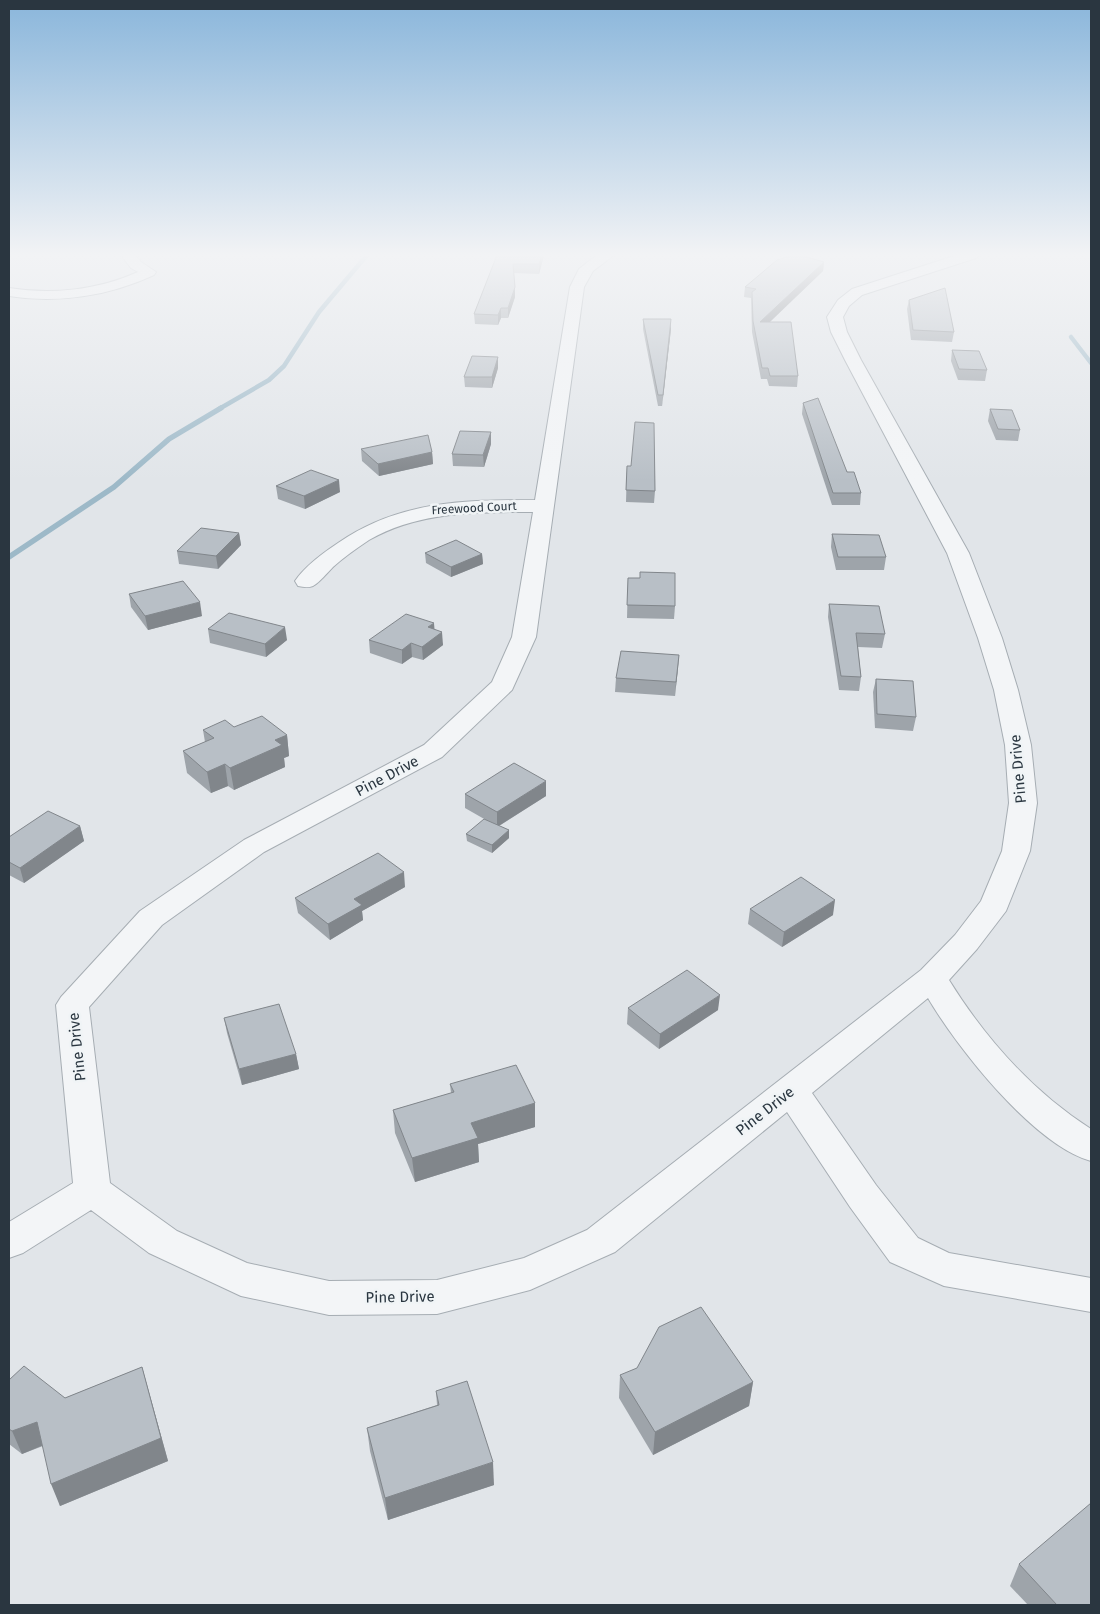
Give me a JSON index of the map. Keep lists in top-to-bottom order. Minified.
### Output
{"streets":{"street":["Freewood Court","Pine Drive"]},"crossings":[["Freewood Court","Pine Drive"]]}
